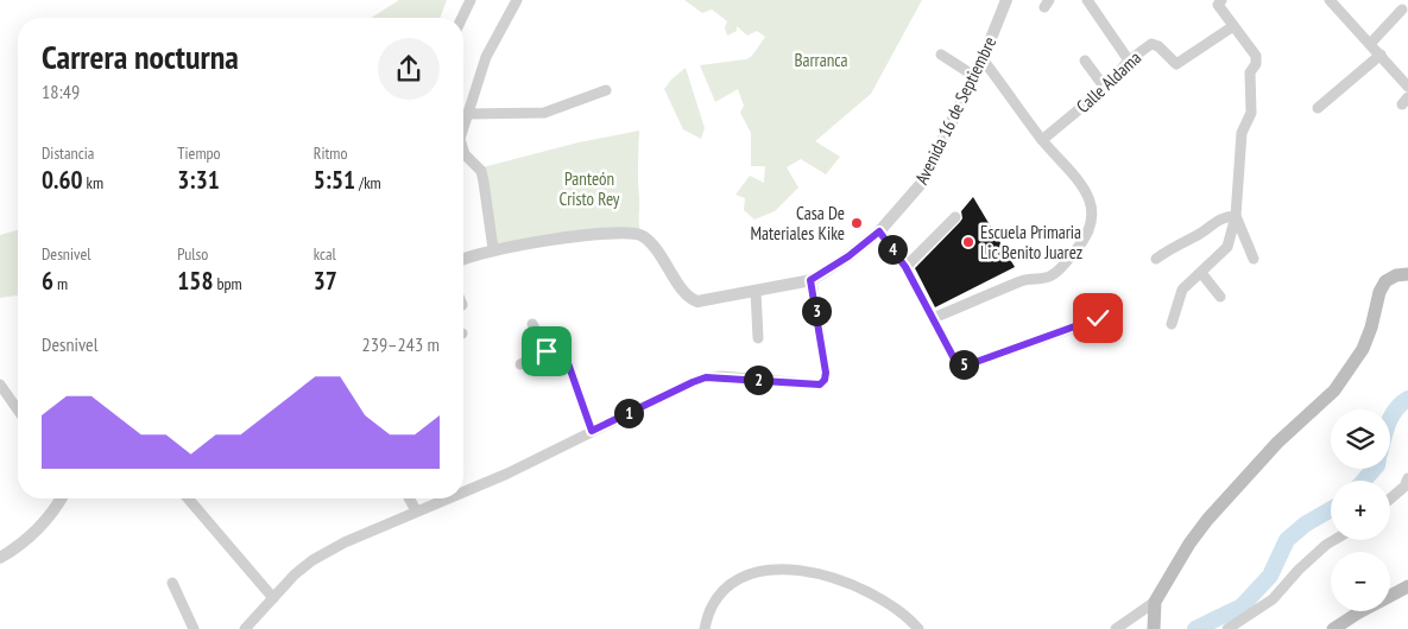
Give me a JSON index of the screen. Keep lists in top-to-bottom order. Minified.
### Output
{"streets":{"street":["Calle Aldama","Avenida 16 de Septiembre"]},"parks":["Barranca","Panteón Cristo Rey"],"places":["Casa De Materiales Kike","Escuela Primaria Lic Benito Juarez"],"page":{"heading":["Carrera nocturna","18:49"],"stats":[["Distancia","0.60 km"],["Tiempo","3:31"],["Ritmo","5:51 /km"],["Desnivel","6 m"],["Pulso","158 bpm"],["kcal","37"]],"pins":["4","3","5","2","1"],"chart":["Desnivel","239–243 m"],"map_buttons":["+","−"]}}
